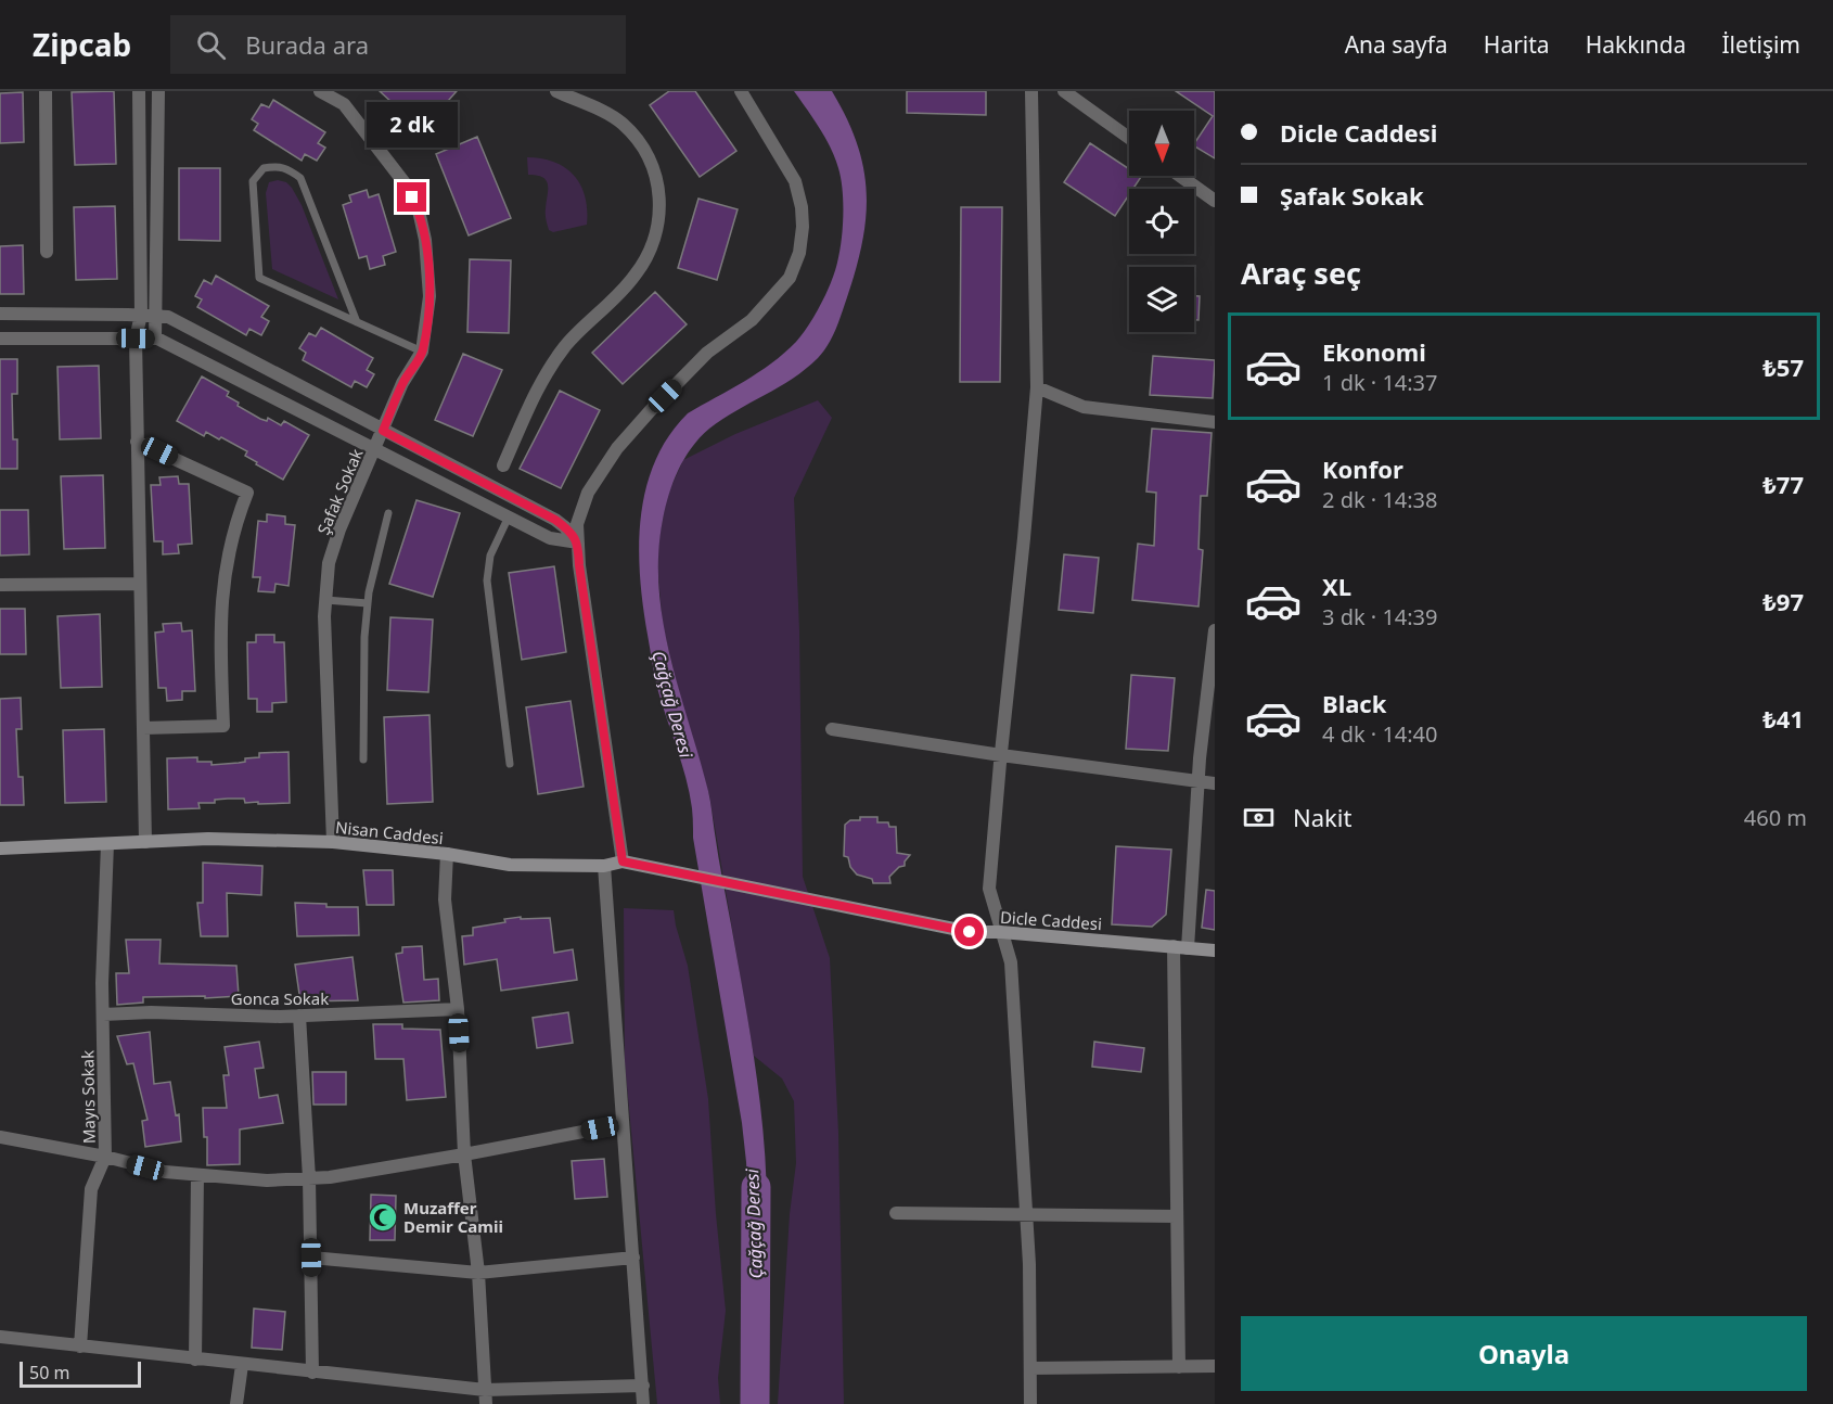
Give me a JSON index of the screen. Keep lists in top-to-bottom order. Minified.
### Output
{"streets":{"street":["Şafak Sokak","Nisan Caddesi","Dicle Caddesi","Gonca Sokak","Mayıs Sokak"]},"crossings":[["Şafak Sokak","Nisan Caddesi"],["Nisan Caddesi","Dicle Caddesi"],["Nisan Caddesi","Mayıs Sokak"],["Gonca Sokak","Mayıs Sokak"]],"water":["Çağçağ Deresi"],"places":{"mosque":["Muzaffer Demir Camii"]},"scale_bar":"50 m","north":"bottom","page":{"header":"Zipcab","search":"Burada ara","nav":["Ana sayfa","Harita","Hakkında","İletişim"],"banner":["Dicle Caddesi","Şafak Sokak"],"bubble":"2 dk","heading":"Araç seç","list":[{"name":"Ekonomi","note":"1 dk · 14:37","value":"₺57"},{"name":"Konfor","note":"2 dk · 14:38","value":"₺77"},{"name":"XL","note":"3 dk · 14:39","value":"₺97"},{"name":"Black","note":"4 dk · 14:40","value":"₺41"}],"pay":["Nakit","460 m"],"buttons":"Onayla","scale":"50 m"}}
